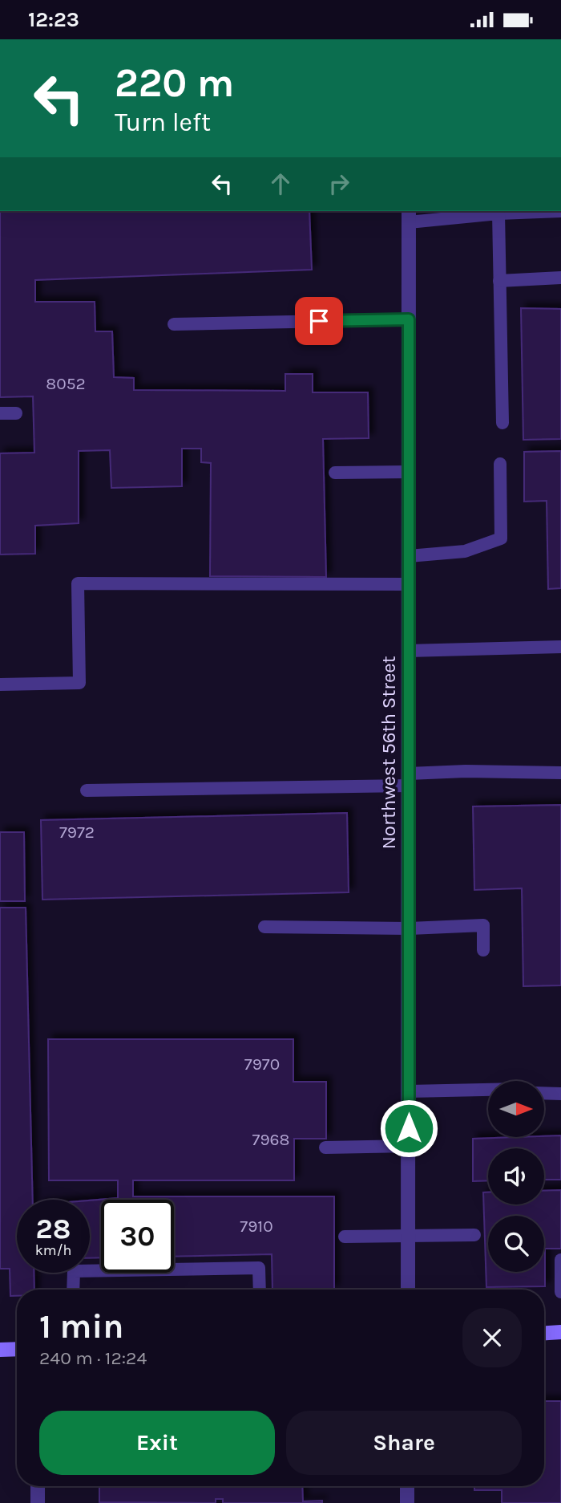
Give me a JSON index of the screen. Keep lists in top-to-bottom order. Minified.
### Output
{"streets":{"street":["Northwest 56th Street"]},"house_numbers":["8052","7972","7970","7968","7910"],"north":"right","page":{"status":"12:23","turn":["220 m","Turn left"],"speed":"28 km/h","limit":"30","heading":["1 min","240 m · 12:24"],"buttons":["Exit","Share"]}}
